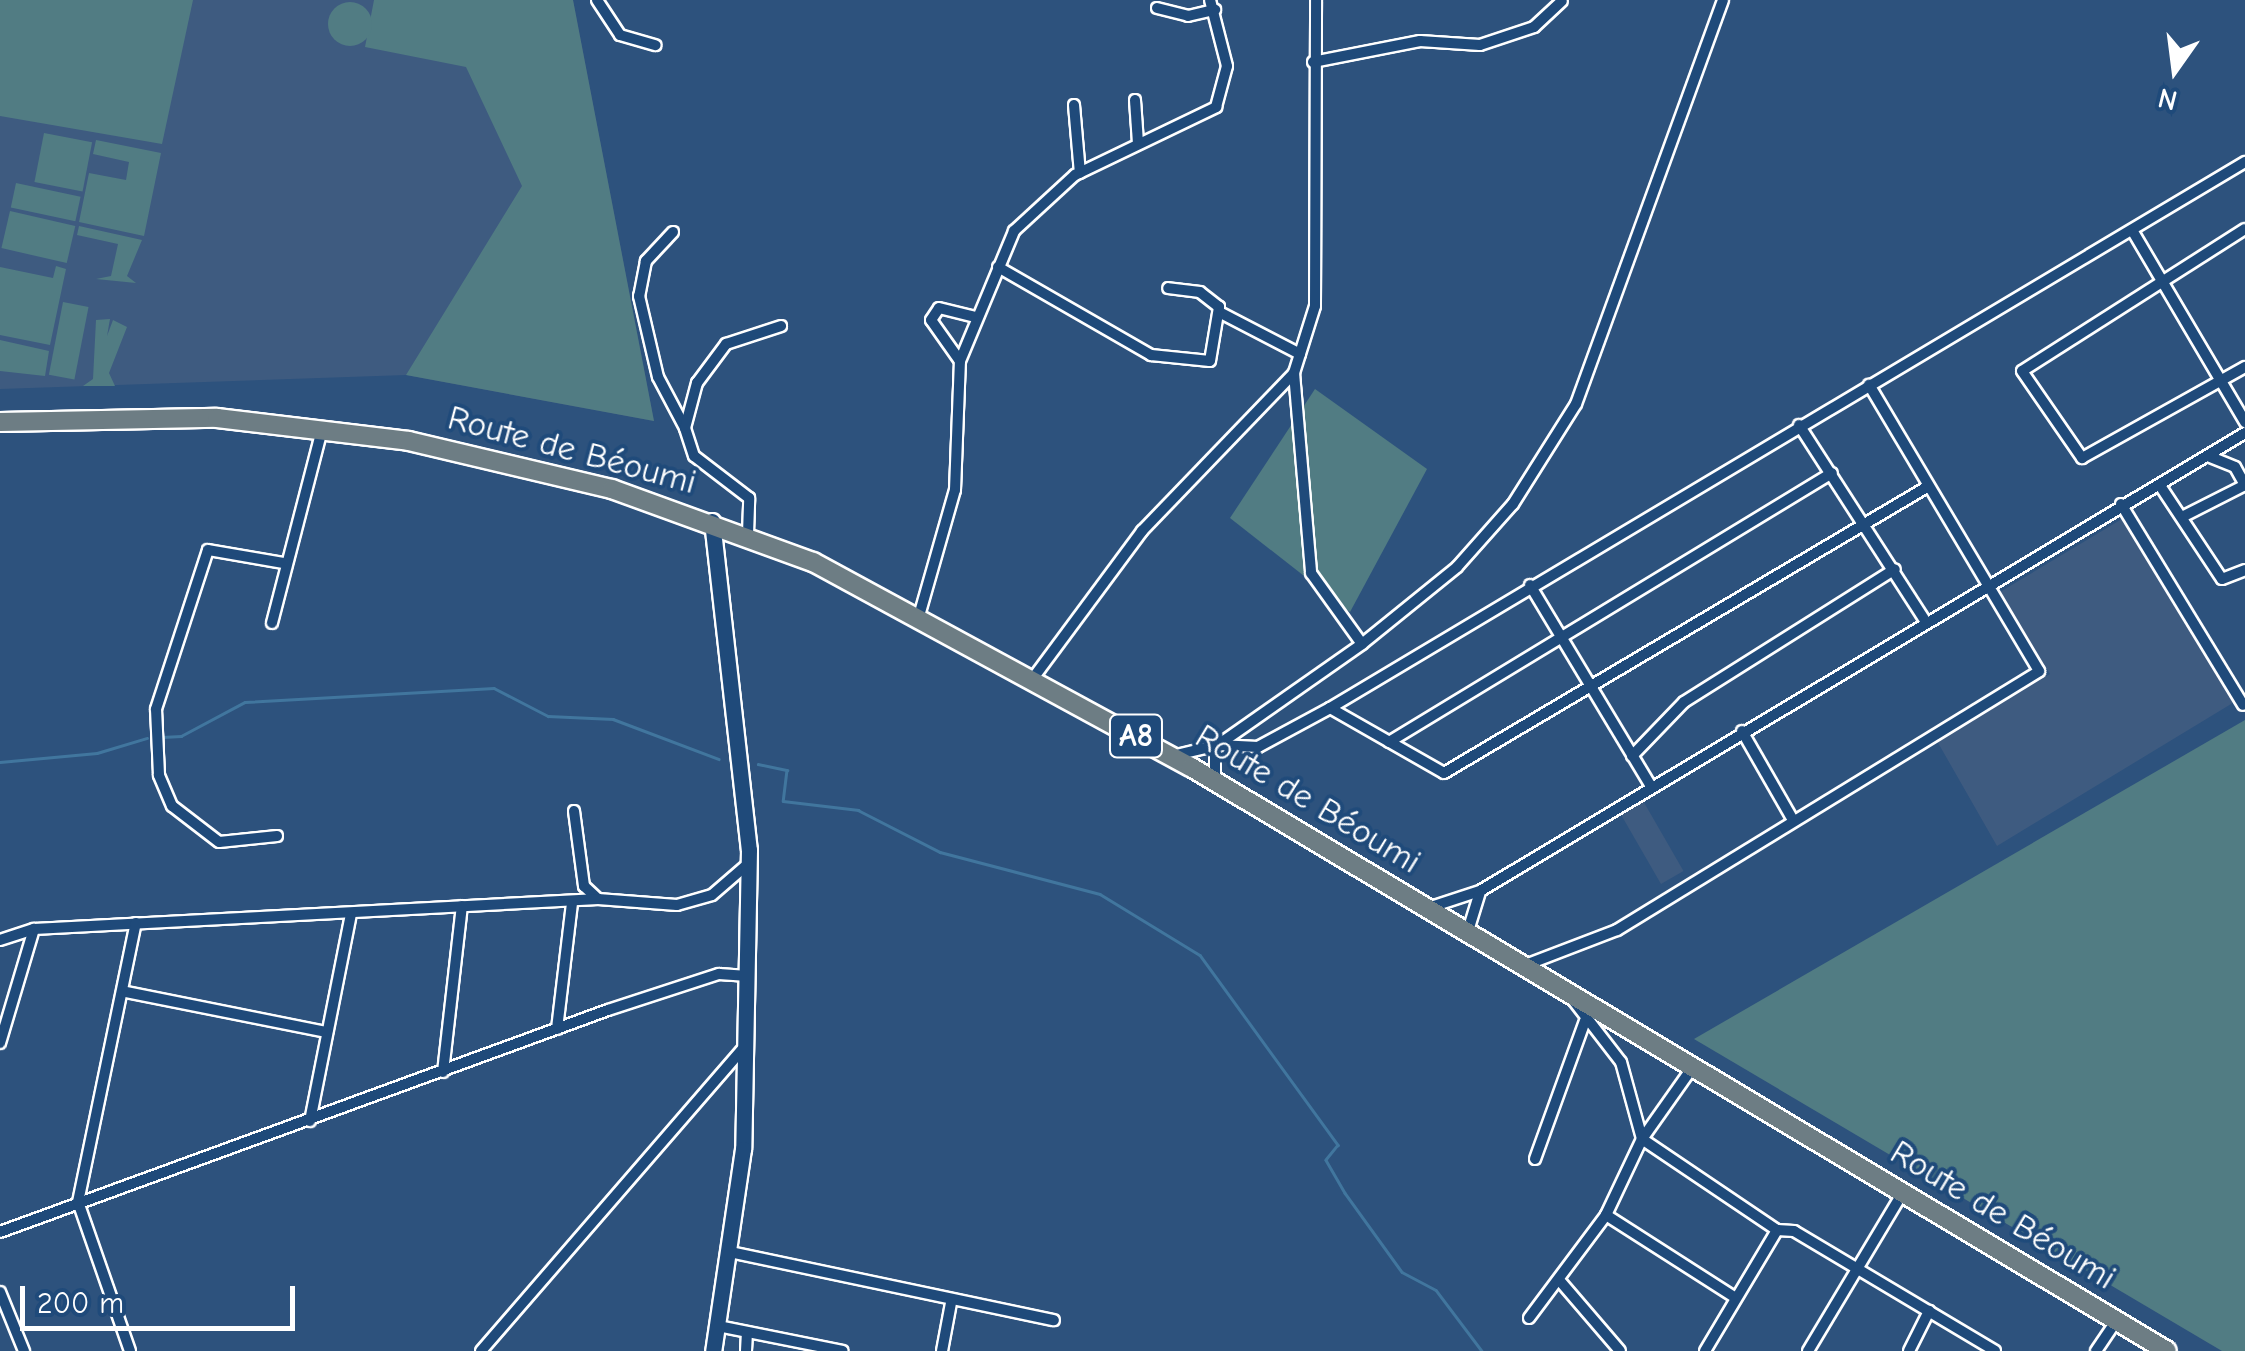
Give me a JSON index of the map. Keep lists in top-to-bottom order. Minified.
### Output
{"streets":{"main road":["Route de Béoumi","A8"]},"scale_bar":"200 m","north":"bottom"}
